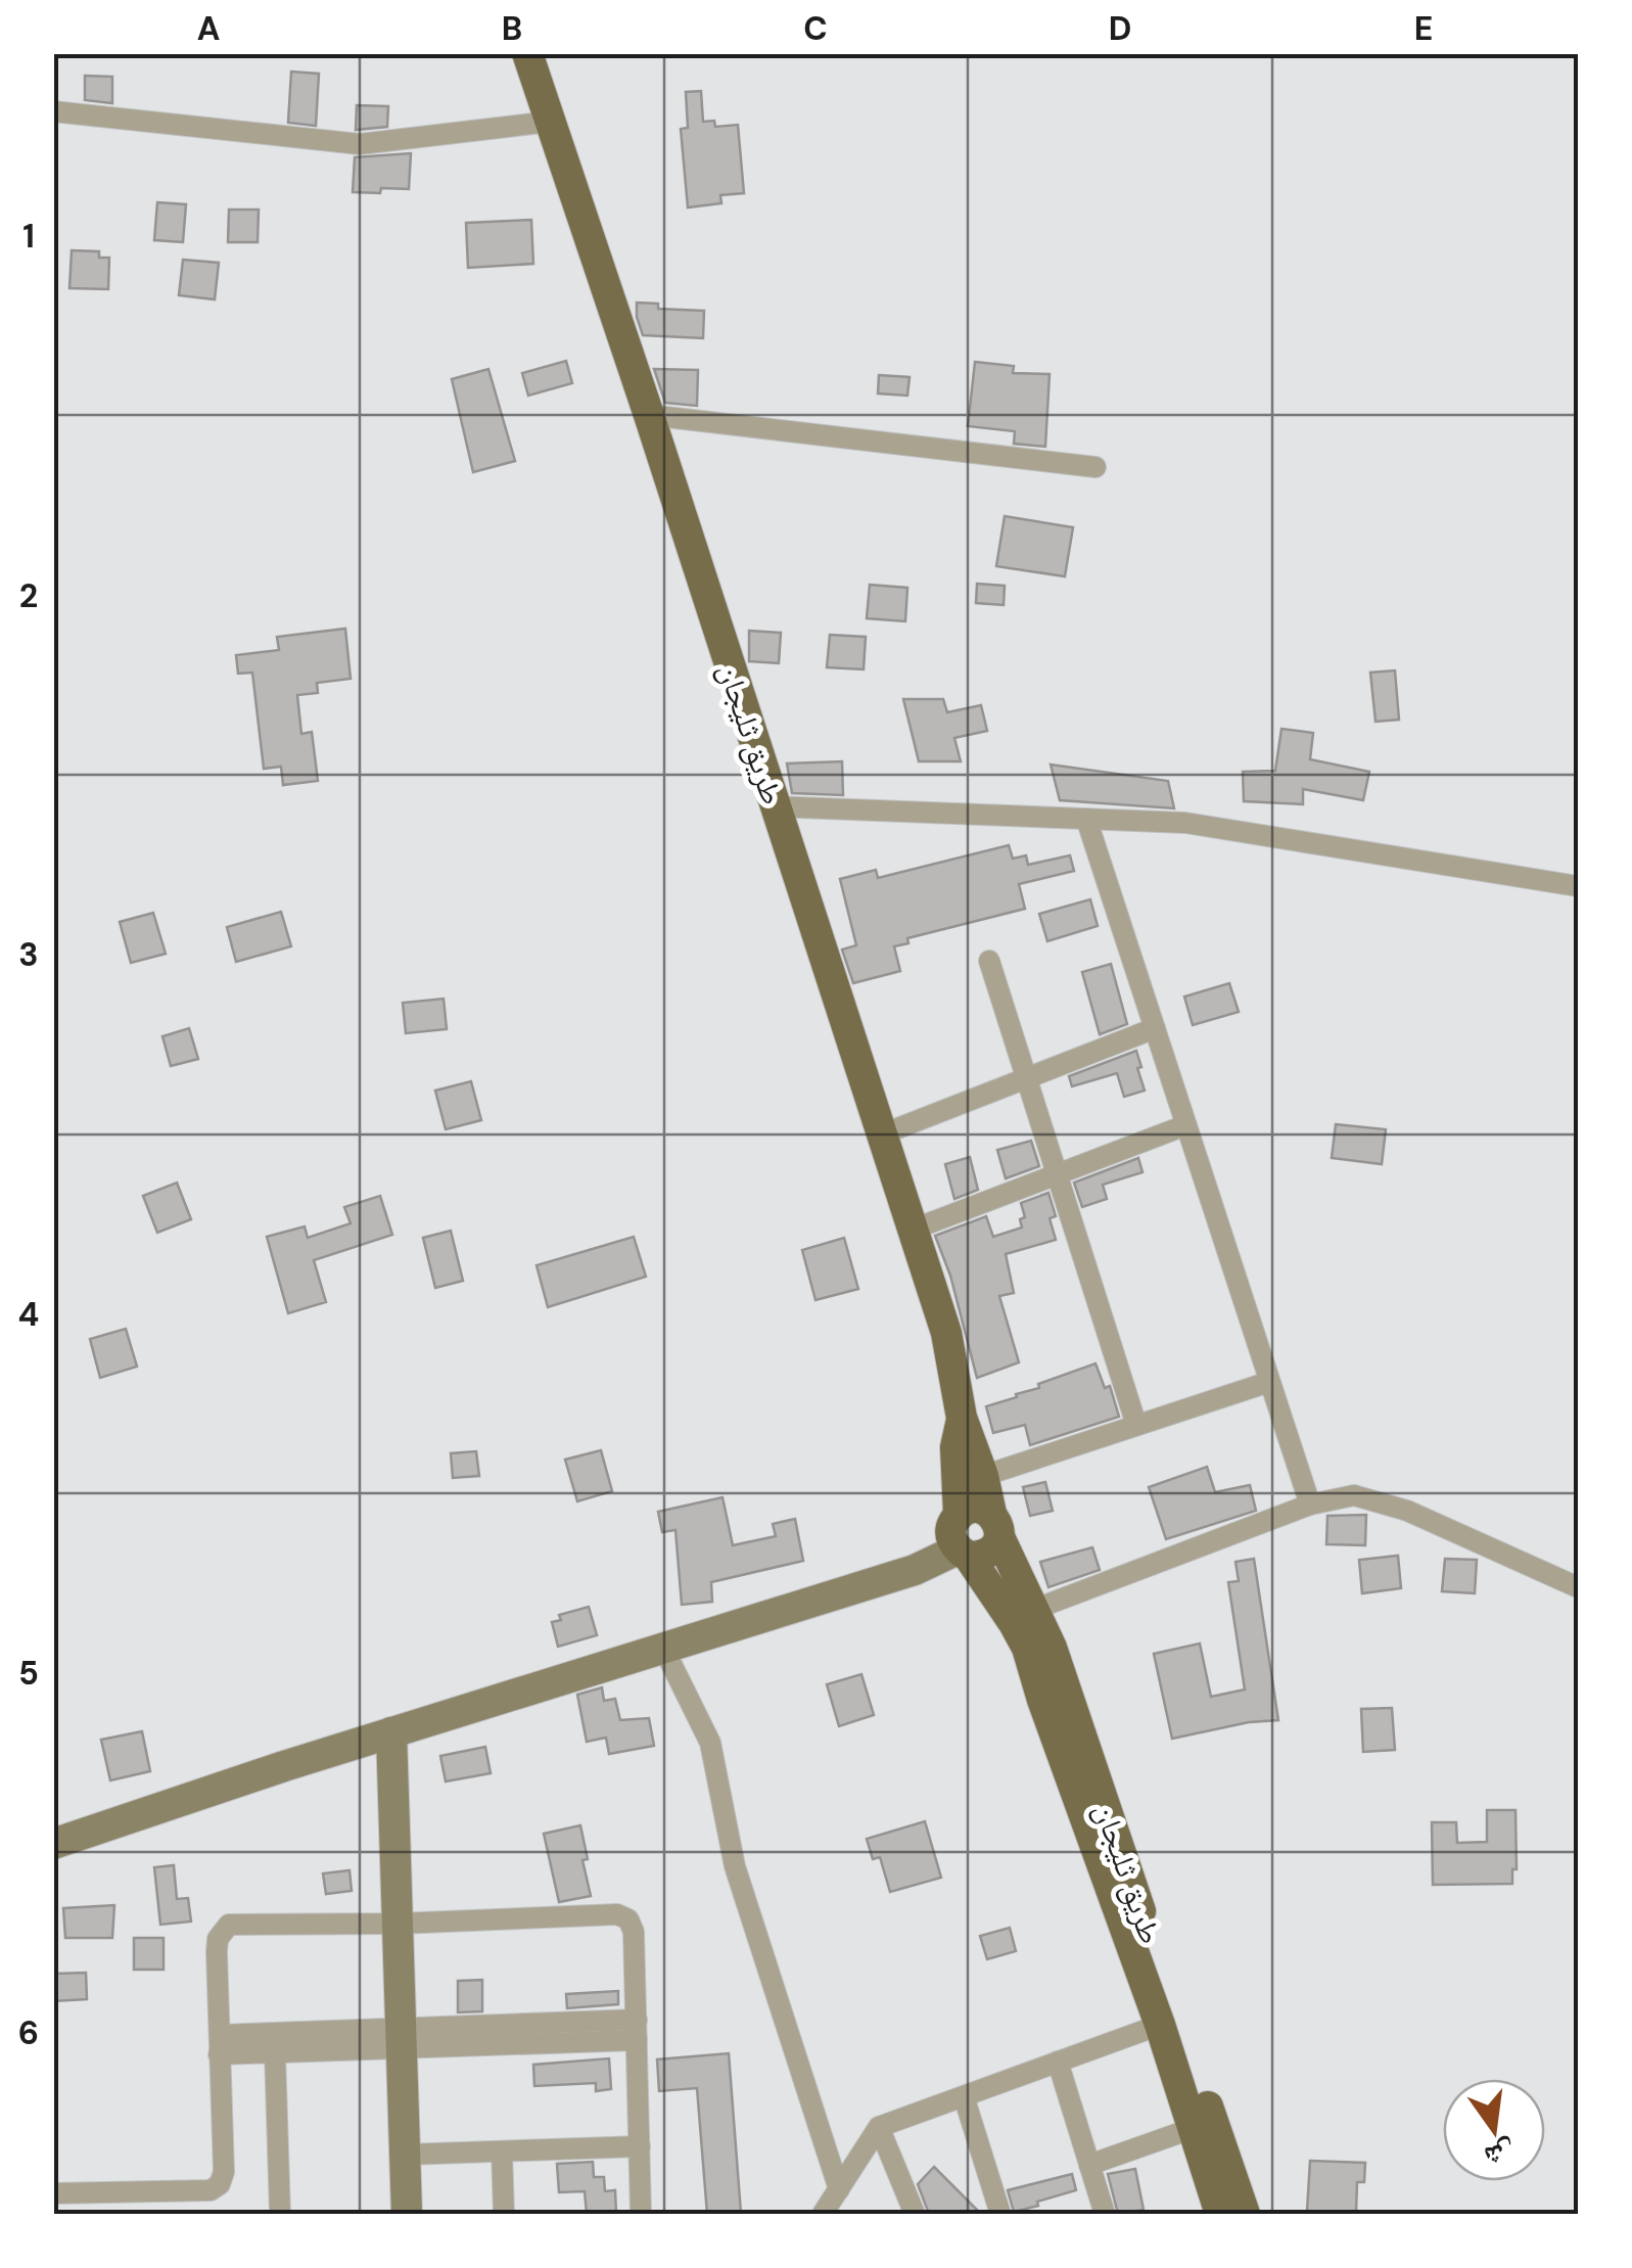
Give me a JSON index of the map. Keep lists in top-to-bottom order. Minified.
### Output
{"streets":{"main road":["طريق ثليجان"]},"north":"bottom","grid":{"columns":["A","B","C","D","E"],"rows":["1","2","3","4","5","6"]}}
